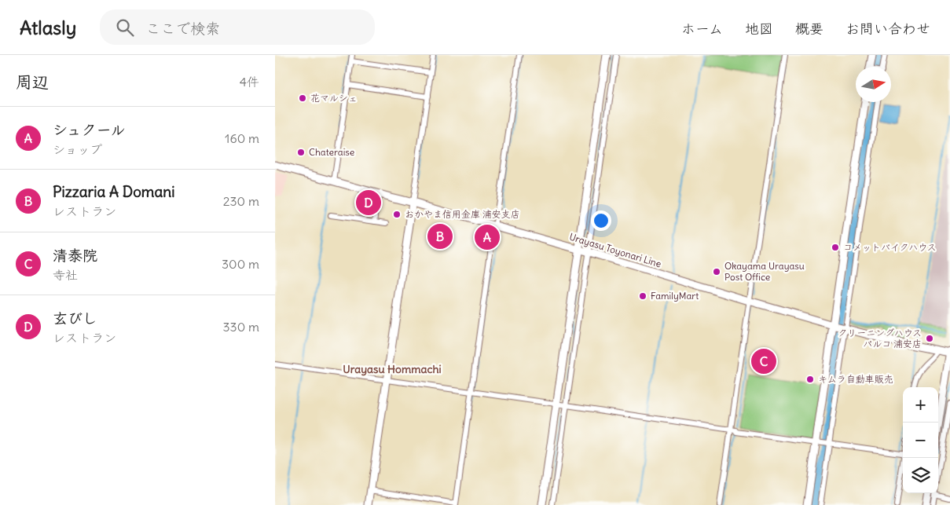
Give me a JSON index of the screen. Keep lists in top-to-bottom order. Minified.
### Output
{"streets":{"street":["Urayasu Toyonari Line"]},"districts":["Urayasu Hommachi"],"places":["花マルシェ","Chateraise","おかやま信用金庫 浦安支店","コメットバイクハウス","Okayama Urayasu Post Office","FamilyMart","クリーニングハウス パルコ 浦安店","キムラ自動車販売"],"north":"right","page":{"header":"Atlasly","search":"ここで検索","nav":["ホーム","地図","概要","お問い合わせ"],"heading":["周辺","4件"],"list":[{"mark":"A","name":"シュクール","note":"ショップ","value":"160 m"},{"mark":"B","name":"Pizzaria A Domani","note":"レストラン","value":"230 m"},{"mark":"C","name":"清泰院","note":"寺社","value":"300 m"},{"mark":"D","name":"玄びし","note":"レストラン","value":"330 m"}],"pins":["D","B","A","C"],"map_buttons":["+","−"]}}
